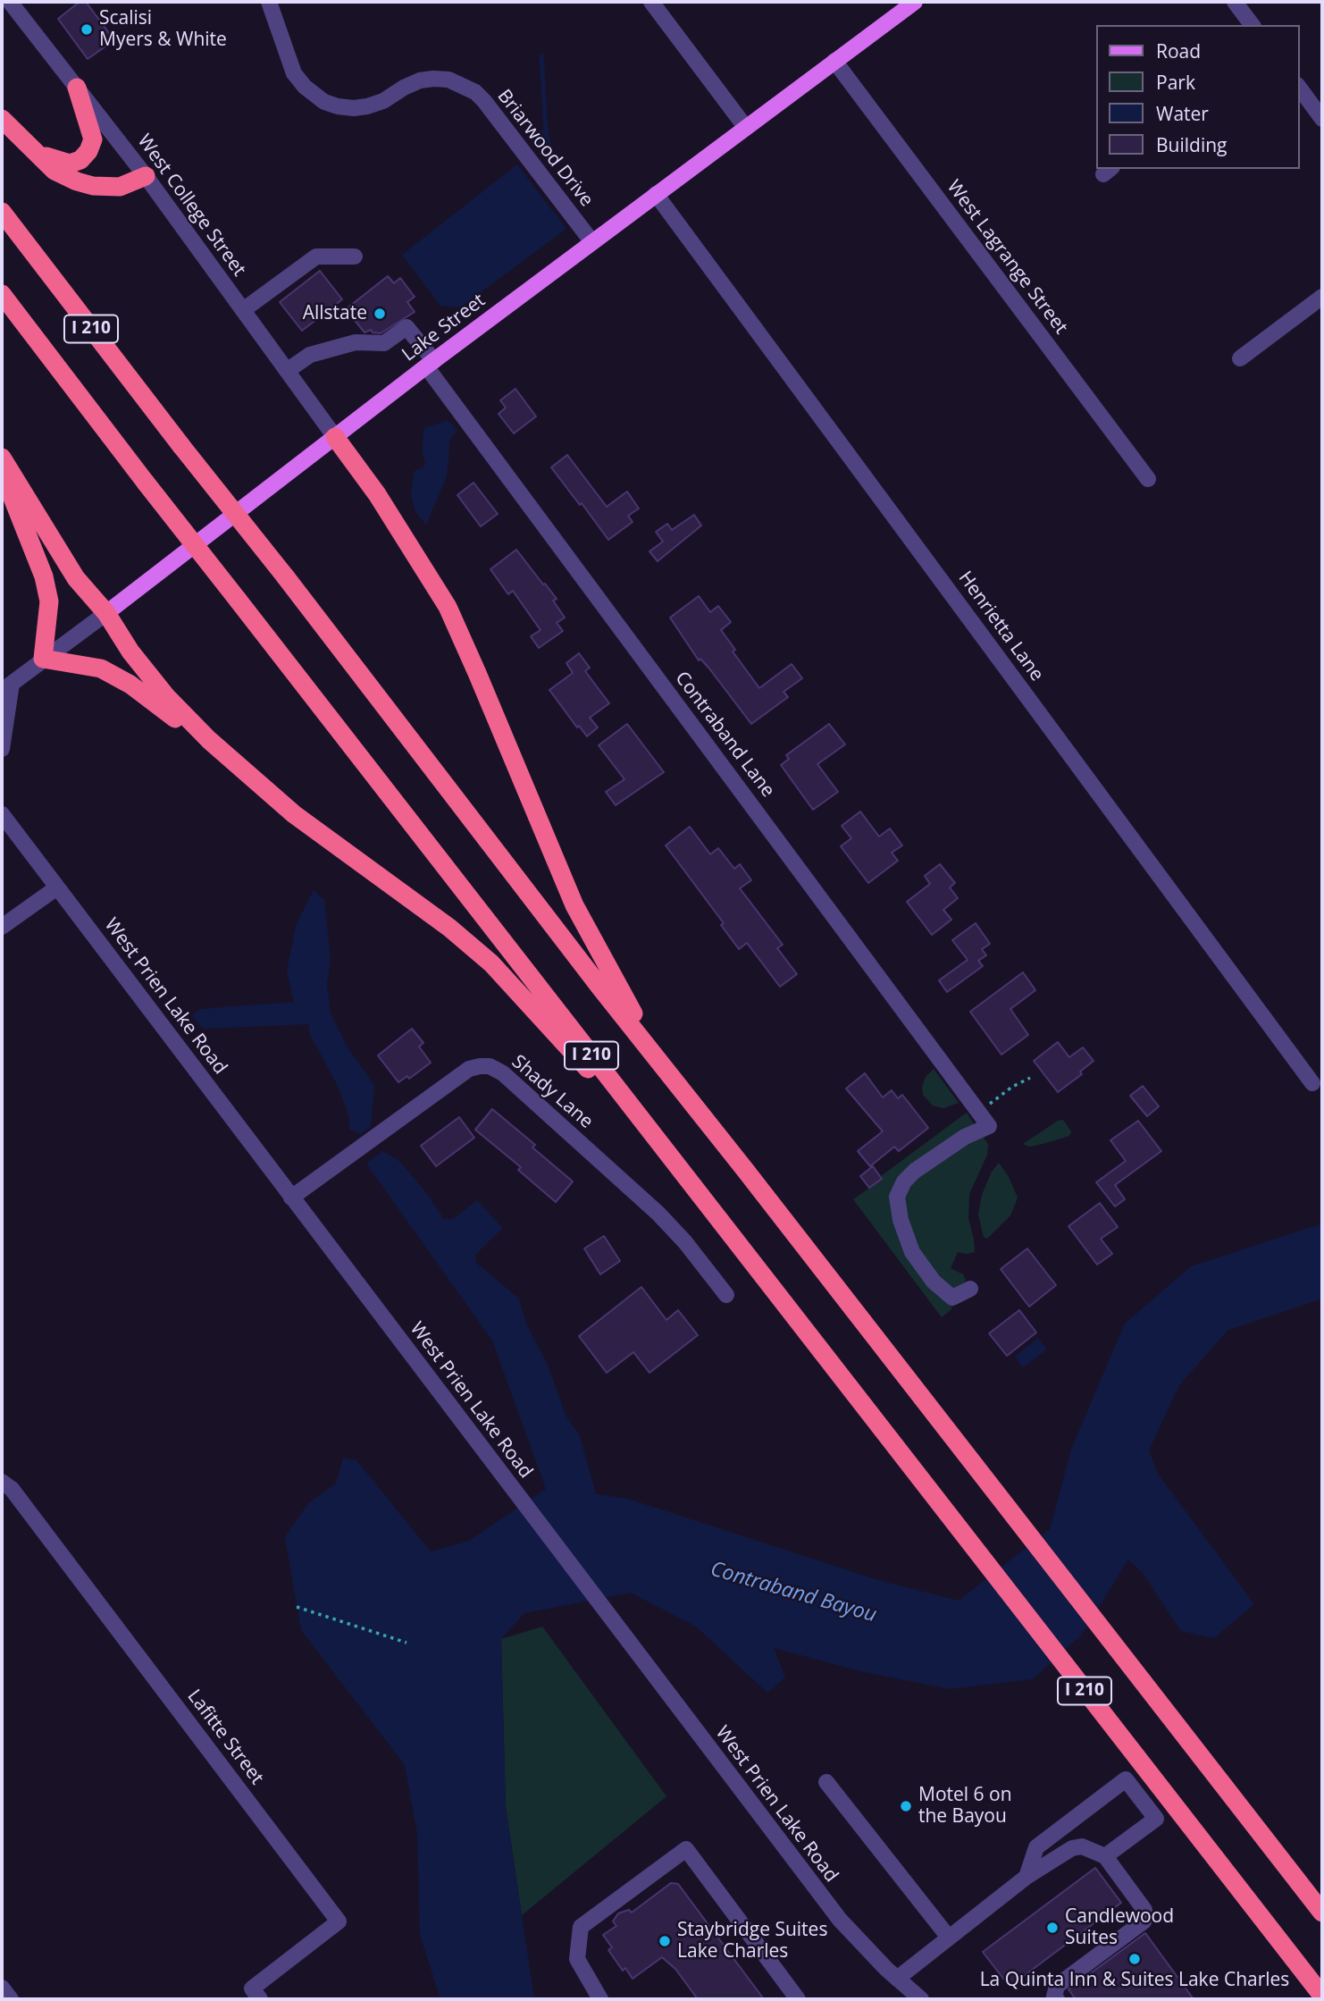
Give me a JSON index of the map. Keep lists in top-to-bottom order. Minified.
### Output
{"streets":{"highway":["I 210"],"main road":["Lake Street"],"street":["Briarwood Drive","West College Street","West Lagrange Street","Henrietta Lane","Contraband Lane","West Prien Lake Road","Shady Lane","Lafitte Street"]},"crossings":[["Briarwood Drive","Lake Street"],["West College Street","Lake Street"],["West College Street","Contraband Lane"],["West Lagrange Street","Lake Street"],["Lake Street","Henrietta Lane"],["Lake Street","Contraband Lane"],["West Prien Lake Road","Shady Lane"]],"water":["Contraband Bayou"],"places":["Scalisi Myers & White","Allstate","Motel 6 on the Bayou","Candlewood Suites","Staybridge Suites Lake Charles","La Quinta Inn & Suites Lake Charles"],"legend":["Road","Park","Water","Building"]}
